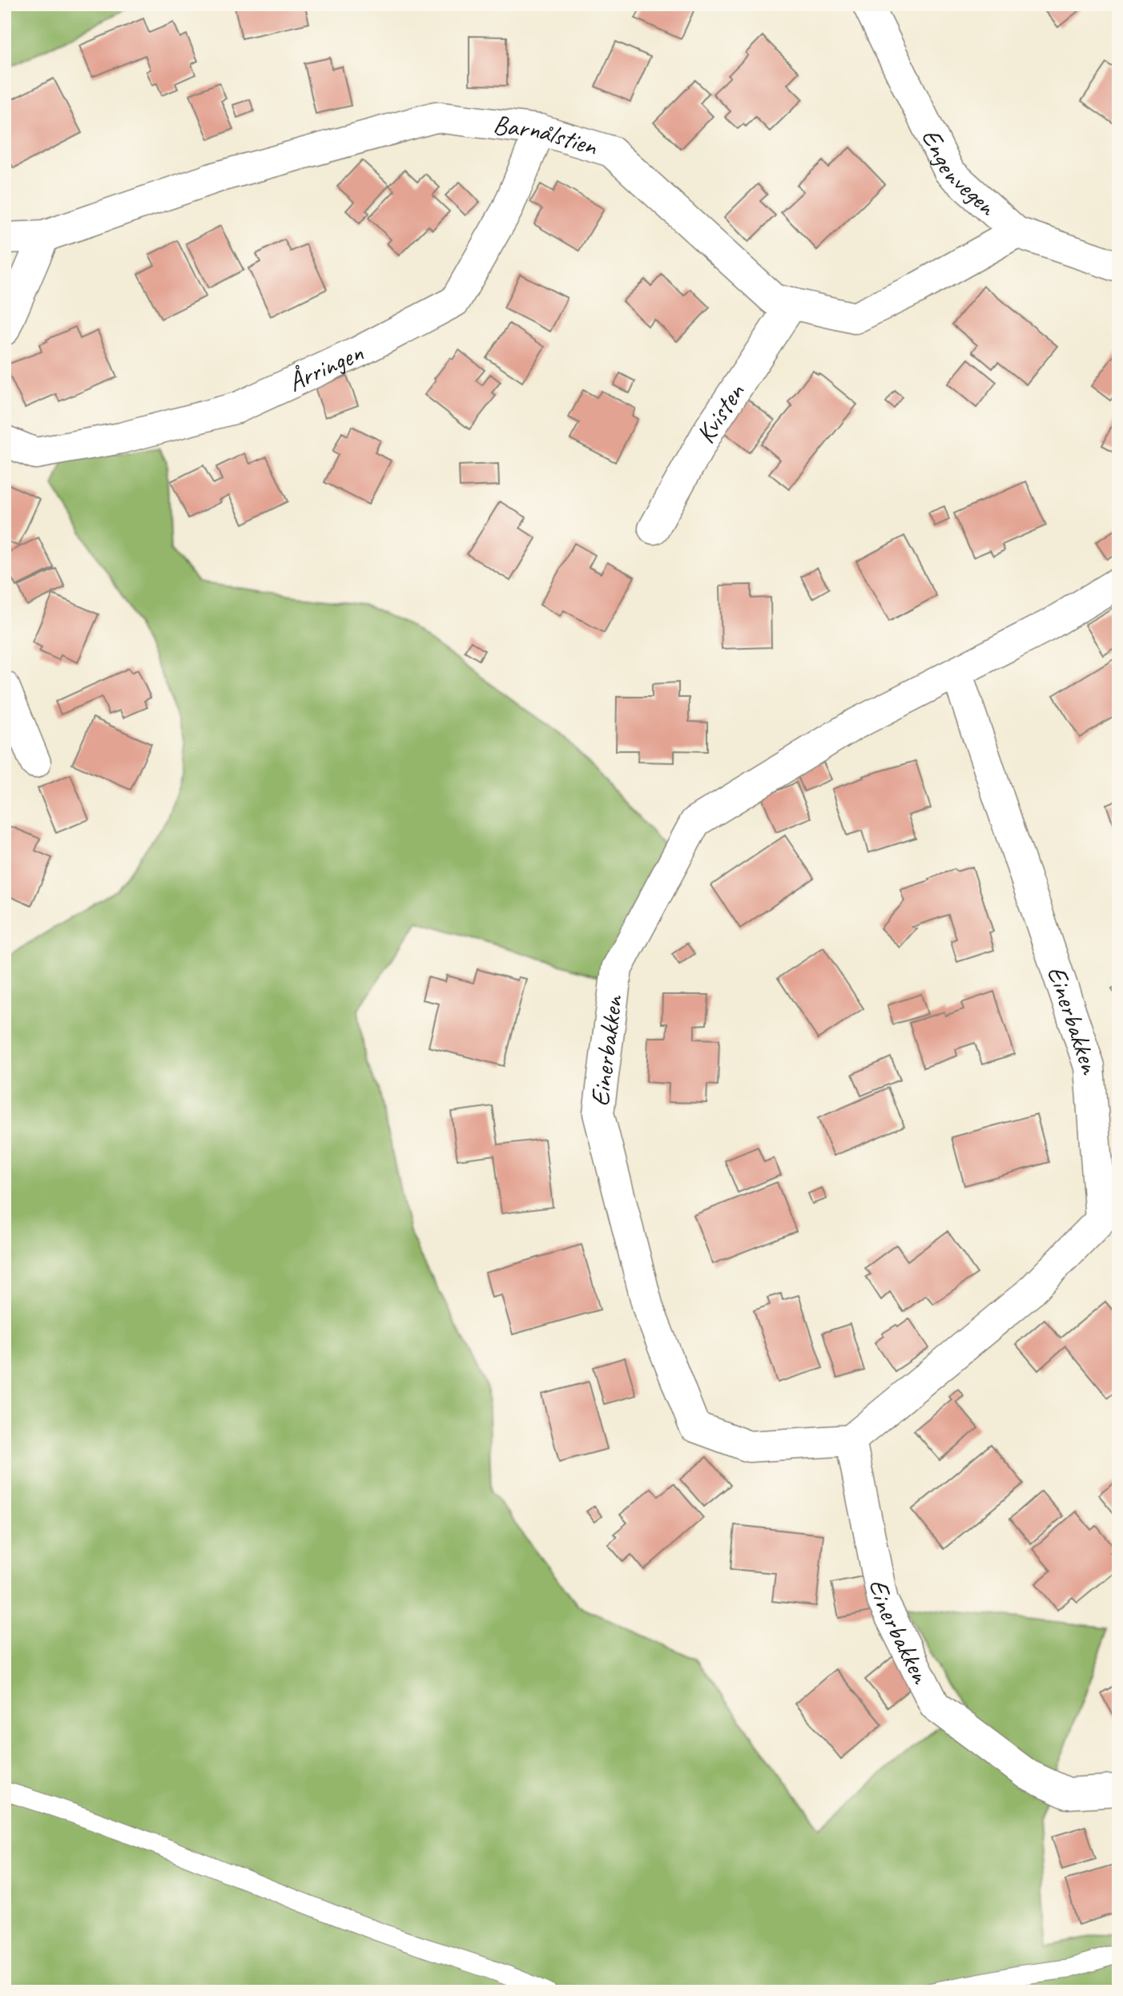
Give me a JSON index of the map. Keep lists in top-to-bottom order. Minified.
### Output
{"streets":{"street":["Barnålstien","Engenvegen","Årringen","Kvisten","Einerbakken"]},"crossings":[["Barnålstien","Engenvegen"],["Barnålstien","Årringen"],["Barnålstien","Kvisten"]]}
